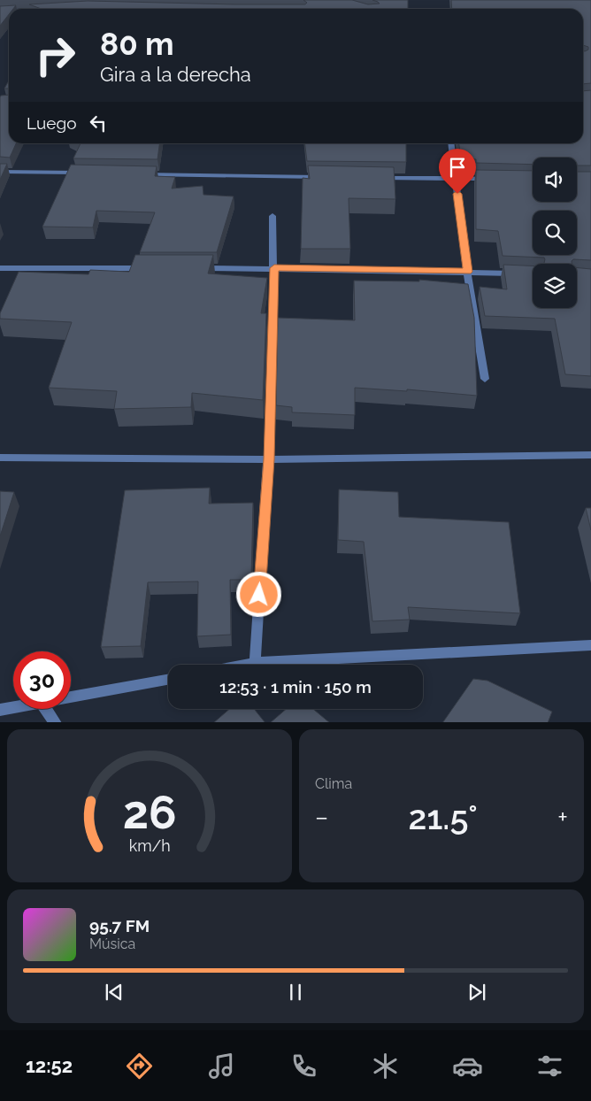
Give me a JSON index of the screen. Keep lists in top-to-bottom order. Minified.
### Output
{"page":{"turn":["80 m","Gira a la derecha"],"then":"Luego","limit":"30","trip":"12:53 · 1 min · 150 m","tile":"Clima","heat":["−","21.5°","+"],"song":["95.7 FM","Música"],"tabs":"12:52","gauge":["26","km/h"]}}
